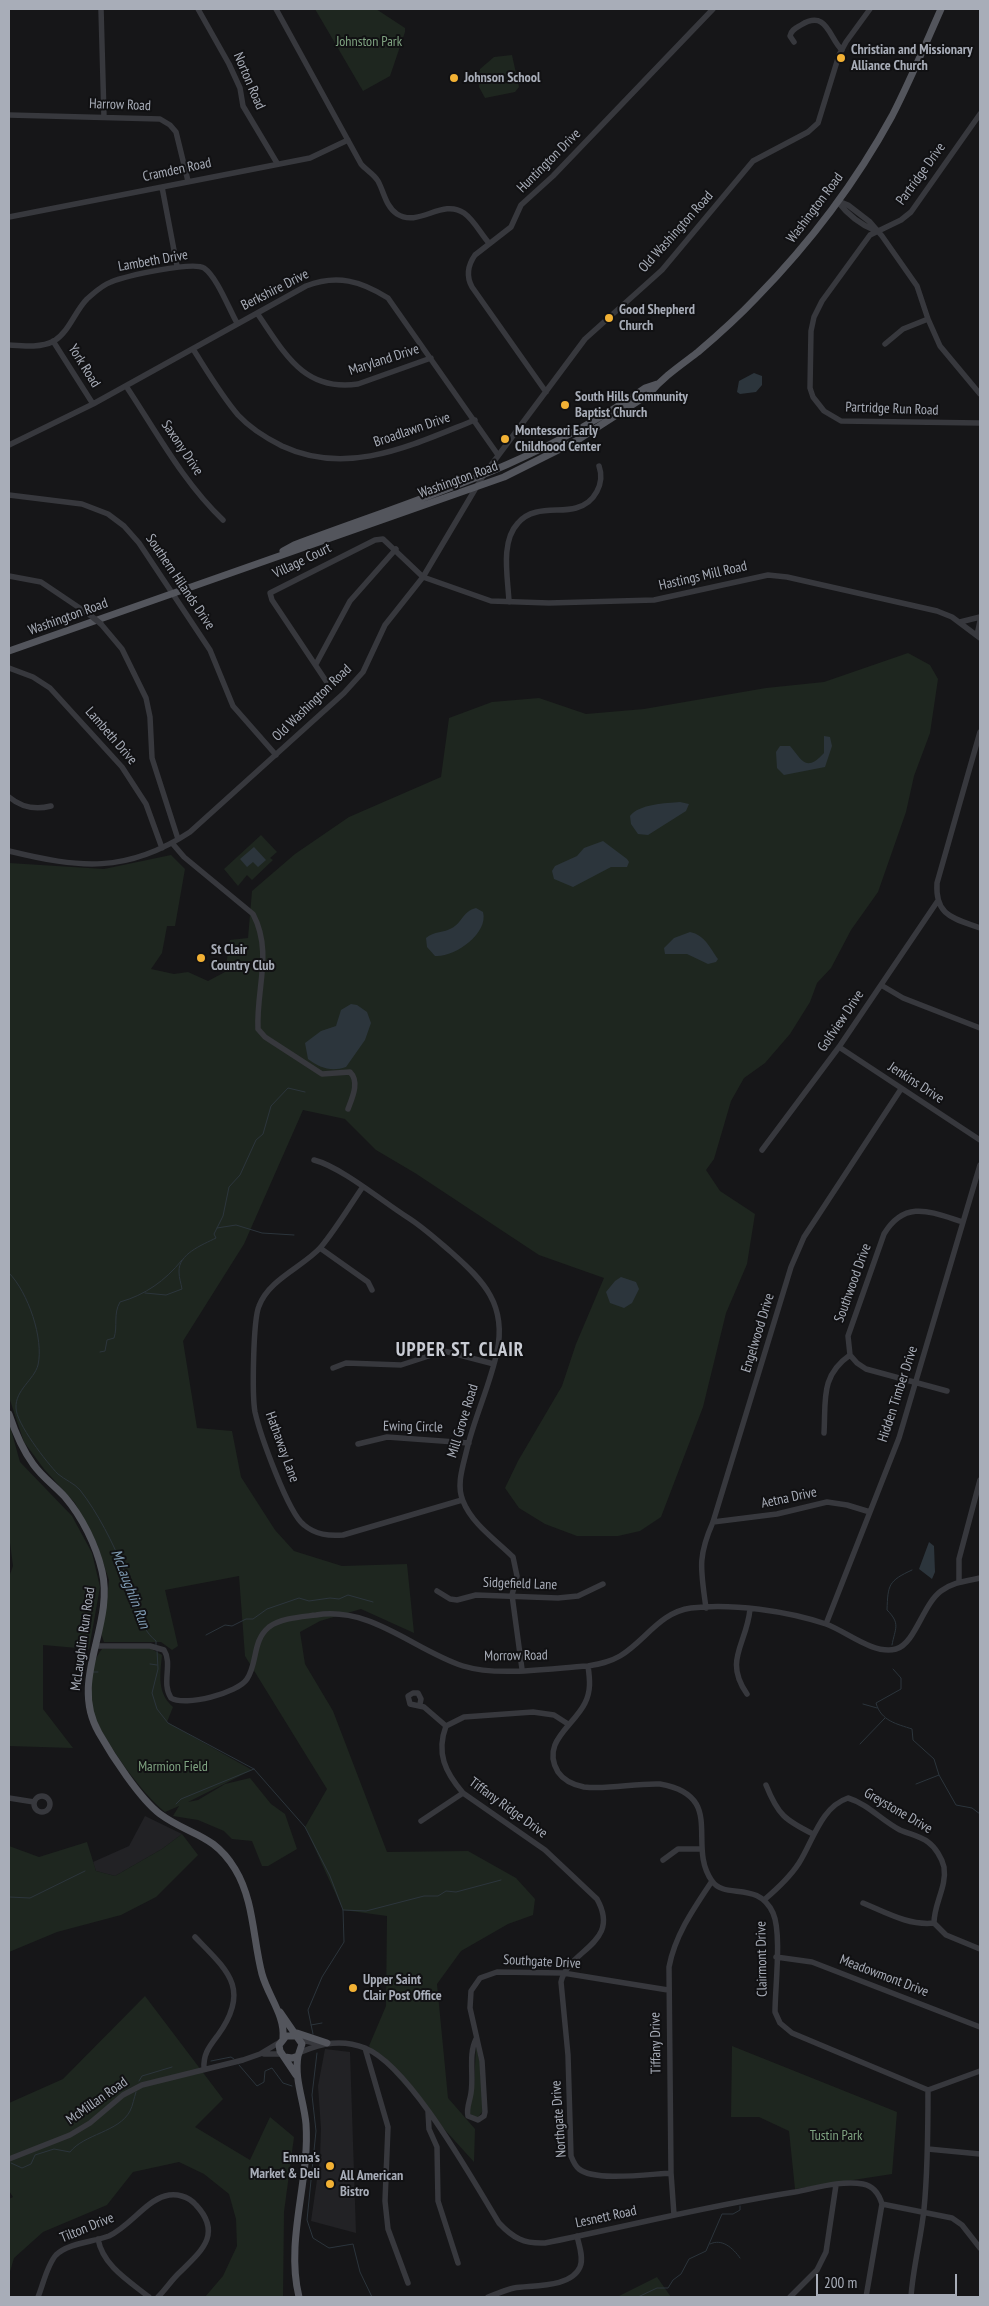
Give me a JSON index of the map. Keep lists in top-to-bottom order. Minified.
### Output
{"streets":{"main road":["Washington Road","McLaughlin Run Road"],"street":["Norton Road","Harrow Road","Huntington Drive","Cramden Road","Partridge Drive","Old Washington Road","Lambeth Drive","Berkshire Drive","Maryland Drive","York Road","Partridge Run Road","Broadlawn Drive","Saxony Drive","Village Court","Hastings Mill Road","Southern Hilands Drive","Golfview Drive","Jenkins Drive","Southwood Drive","Engelwood Drive","Hidden Timber Drive","Mill Grove Road","Ewing Circle","Hathaway Lane","Aetna Drive","Sidgefield Lane","Morrow Road","Tiffany Ridge Drive","Greystone Drive","Clairmont Drive","Southgate Drive","Meadowmont Drive","Tiffany Drive","McMillan Road","Northgate Drive","Lesnett Road","Tilton Drive"]},"crossings":[["Norton Road","Cramden Road"],["Harrow Road","Cramden Road"],["Huntington Drive","Old Washington Road"],["Partridge Drive","Partridge Run Road"],["Washington Road","Old Washington Road"],["Washington Road","Southern Hilands Drive"],["Old Washington Road","Lambeth Drive"],["Old Washington Road","Berkshire Drive"],["Old Washington Road","Village Court"],["Old Washington Road","Hastings Mill Road"],["Old Washington Road","Southern Hilands Drive"],["Lambeth Drive","Berkshire Drive"],["Lambeth Drive","York Road"],["Berkshire Drive","Maryland Drive"],["Berkshire Drive","York Road"],["Berkshire Drive","Broadlawn Drive"],["Berkshire Drive","Saxony Drive"],["Village Court","Hastings Mill Road"],["Golfview Drive","Jenkins Drive"],["Jenkins Drive","Engelwood Drive"],["Southwood Drive","Hidden Timber Drive"],["Engelwood Drive","Aetna Drive"],["Engelwood Drive","Morrow Road"],["Hidden Timber Drive","Aetna Drive"],["Hidden Timber Drive","Morrow Road"],["Mill Grove Road","Ewing Circle"],["Mill Grove Road","Hathaway Lane"],["McLaughlin Run Road","Morrow Road"],["McLaughlin Run Road","McMillan Road"],["McLaughlin Run Road","Lesnett Road"],["Tiffany Ridge Drive","Southgate Drive"],["Tiffany Ridge Drive","Northgate Drive"],["Greystone Drive","Clairmont Drive"],["Clairmont Drive","Meadowmont Drive"],["Southgate Drive","Tiffany Drive"],["Southgate Drive","Northgate Drive"],["Tiffany Drive","Northgate Drive"],["Tiffany Drive","Lesnett Road"],["McMillan Road","Lesnett Road"]],"districts":["UPPER ST. CLAIR"],"water":["McLaughlin Run"],"parks":["Johnston Park","Marmion Field","Tustin Park"],"places":["Christian and Missionary Alliance Church","Johnson School","Good Shepherd Church","South Hills Community Baptist Church","Montessori Early Childhood Center","St Clair Country Club","Upper Saint Clair Post Office","Emma's Market & Deli","All American Bistro"],"scale_bar":"200 m"}
